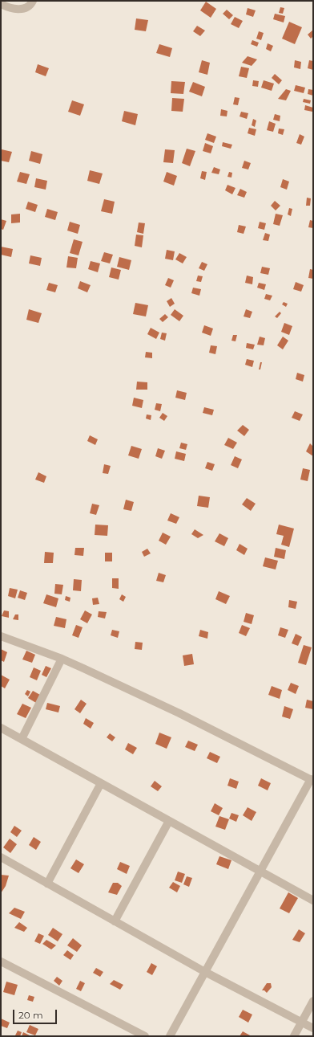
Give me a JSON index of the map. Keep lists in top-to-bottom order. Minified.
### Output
{"scale_bar":"20 m"}
